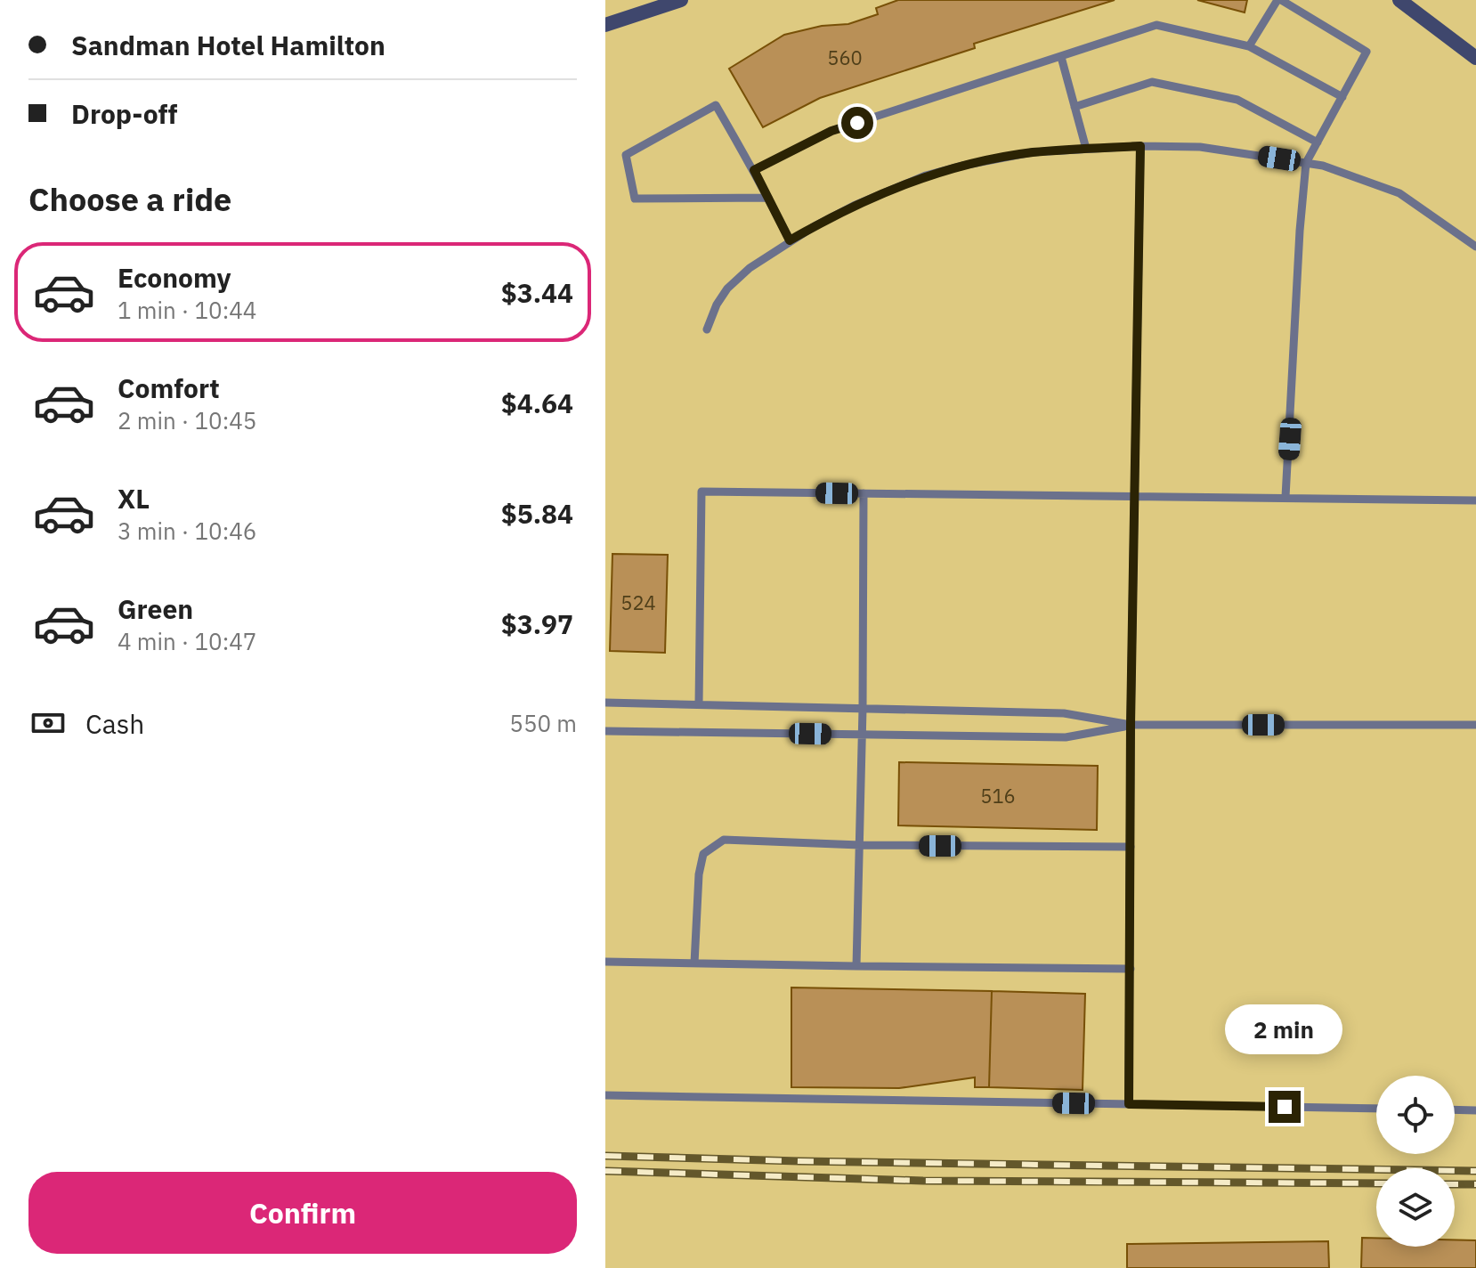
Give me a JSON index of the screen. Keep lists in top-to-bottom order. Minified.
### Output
{"house_numbers":["560","524","516"],"page":{"banner":["Sandman Hotel Hamilton","Drop-off"],"heading":"Choose a ride","list":[{"name":"Economy","note":"1 min · 10:44","value":"$3.44"},{"name":"Comfort","note":"2 min · 10:45","value":"$4.64"},{"name":"XL","note":"3 min · 10:46","value":"$5.84"},{"name":"Green","note":"4 min · 10:47","value":"$3.97"}],"pay":["Cash","550 m"],"bubble":"2 min","buttons":"Confirm"}}
